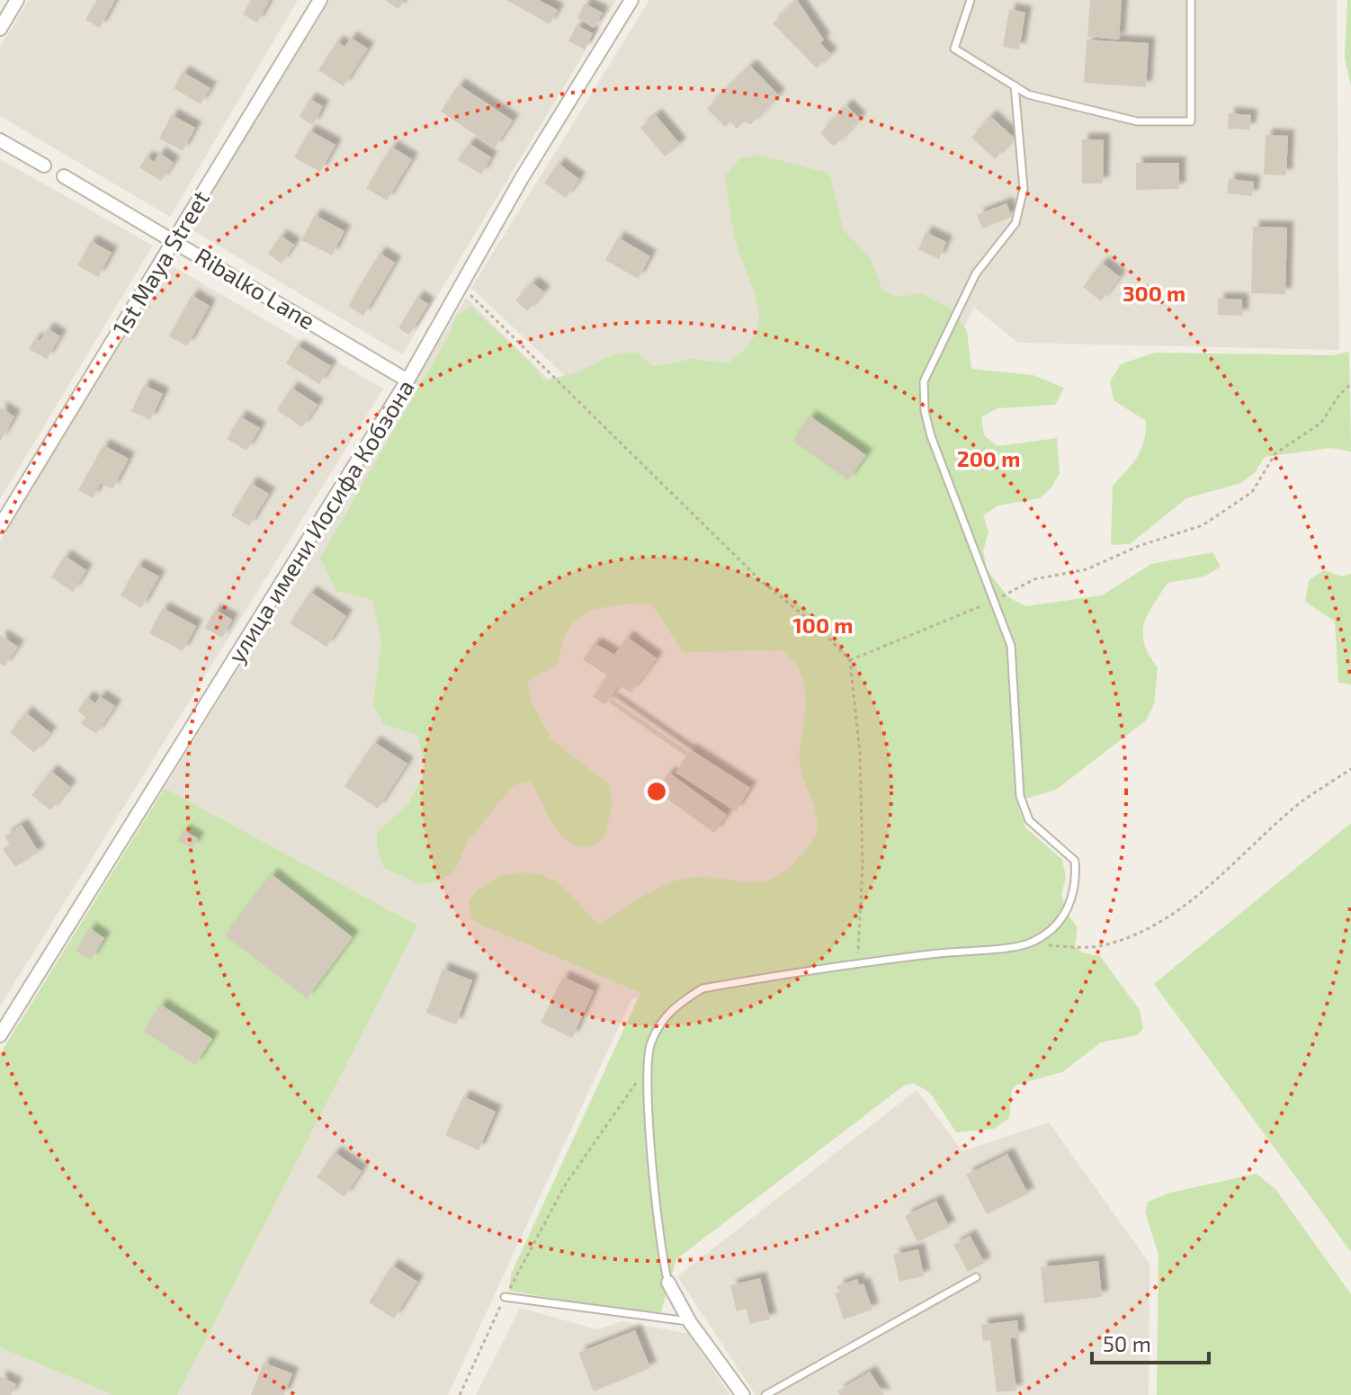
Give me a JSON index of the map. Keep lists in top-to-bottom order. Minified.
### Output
{"streets":{"street":["1st Maya Street","Ribalko Lane","улица имени Иосифа Кобзона"]},"crossings":[["1st Maya Street","Ribalko Lane"],["Ribalko Lane","улица имени Иосифа Кобзона"]],"scale_bar":"50 m","rings":["300 m","200 m","100 m"]}
